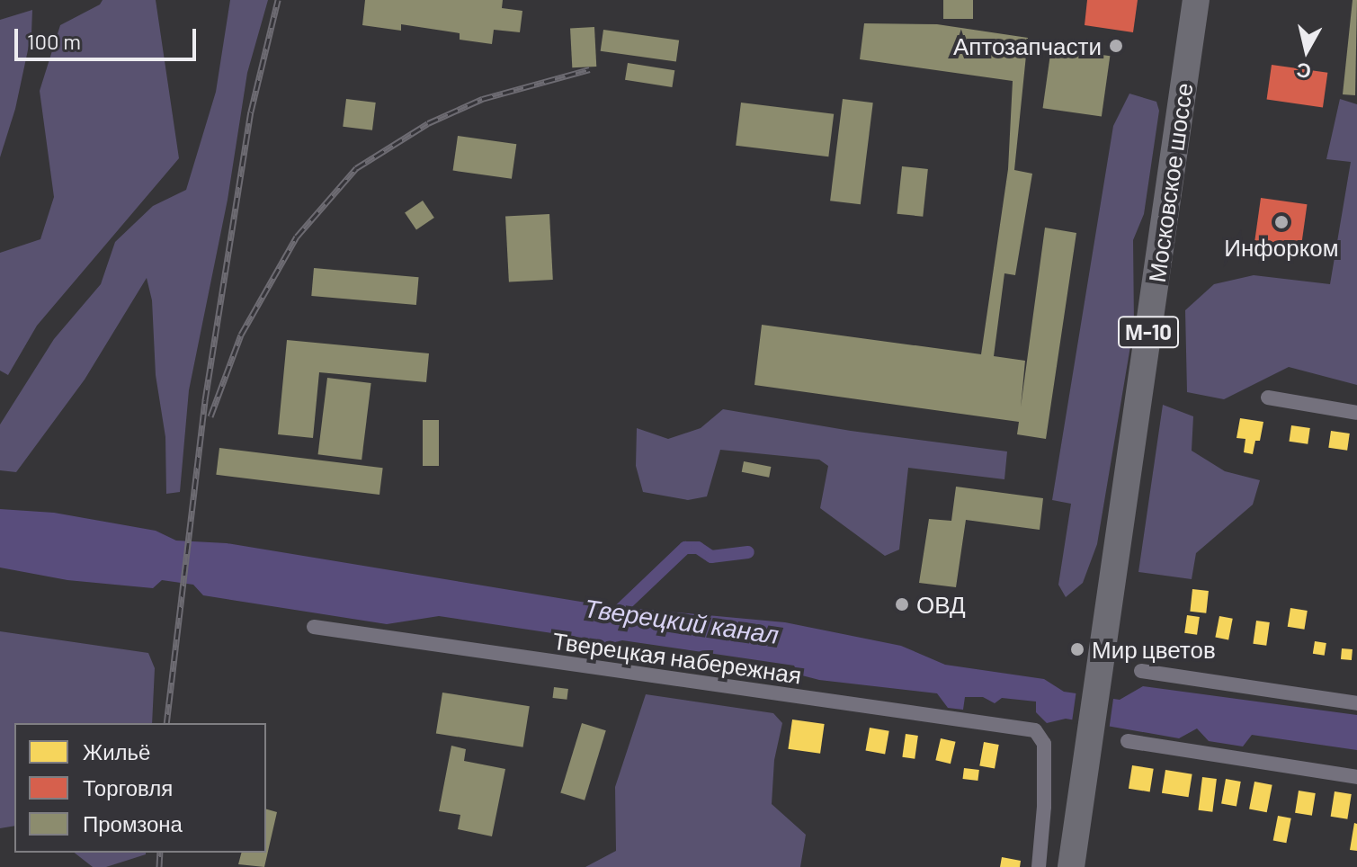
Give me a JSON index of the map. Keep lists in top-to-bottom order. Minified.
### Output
{"streets":{"highway":["Московское шоссе","М-10"],"street":["Тверецкая набережная"]},"water":["Тверецкий канал"],"places":["Аптозапчасти","Инфорком","ОВД","Мир цветов"],"legend":["Жильё","Торговля","Промзона"],"scale_bar":"100 m","north":"bottom"}
